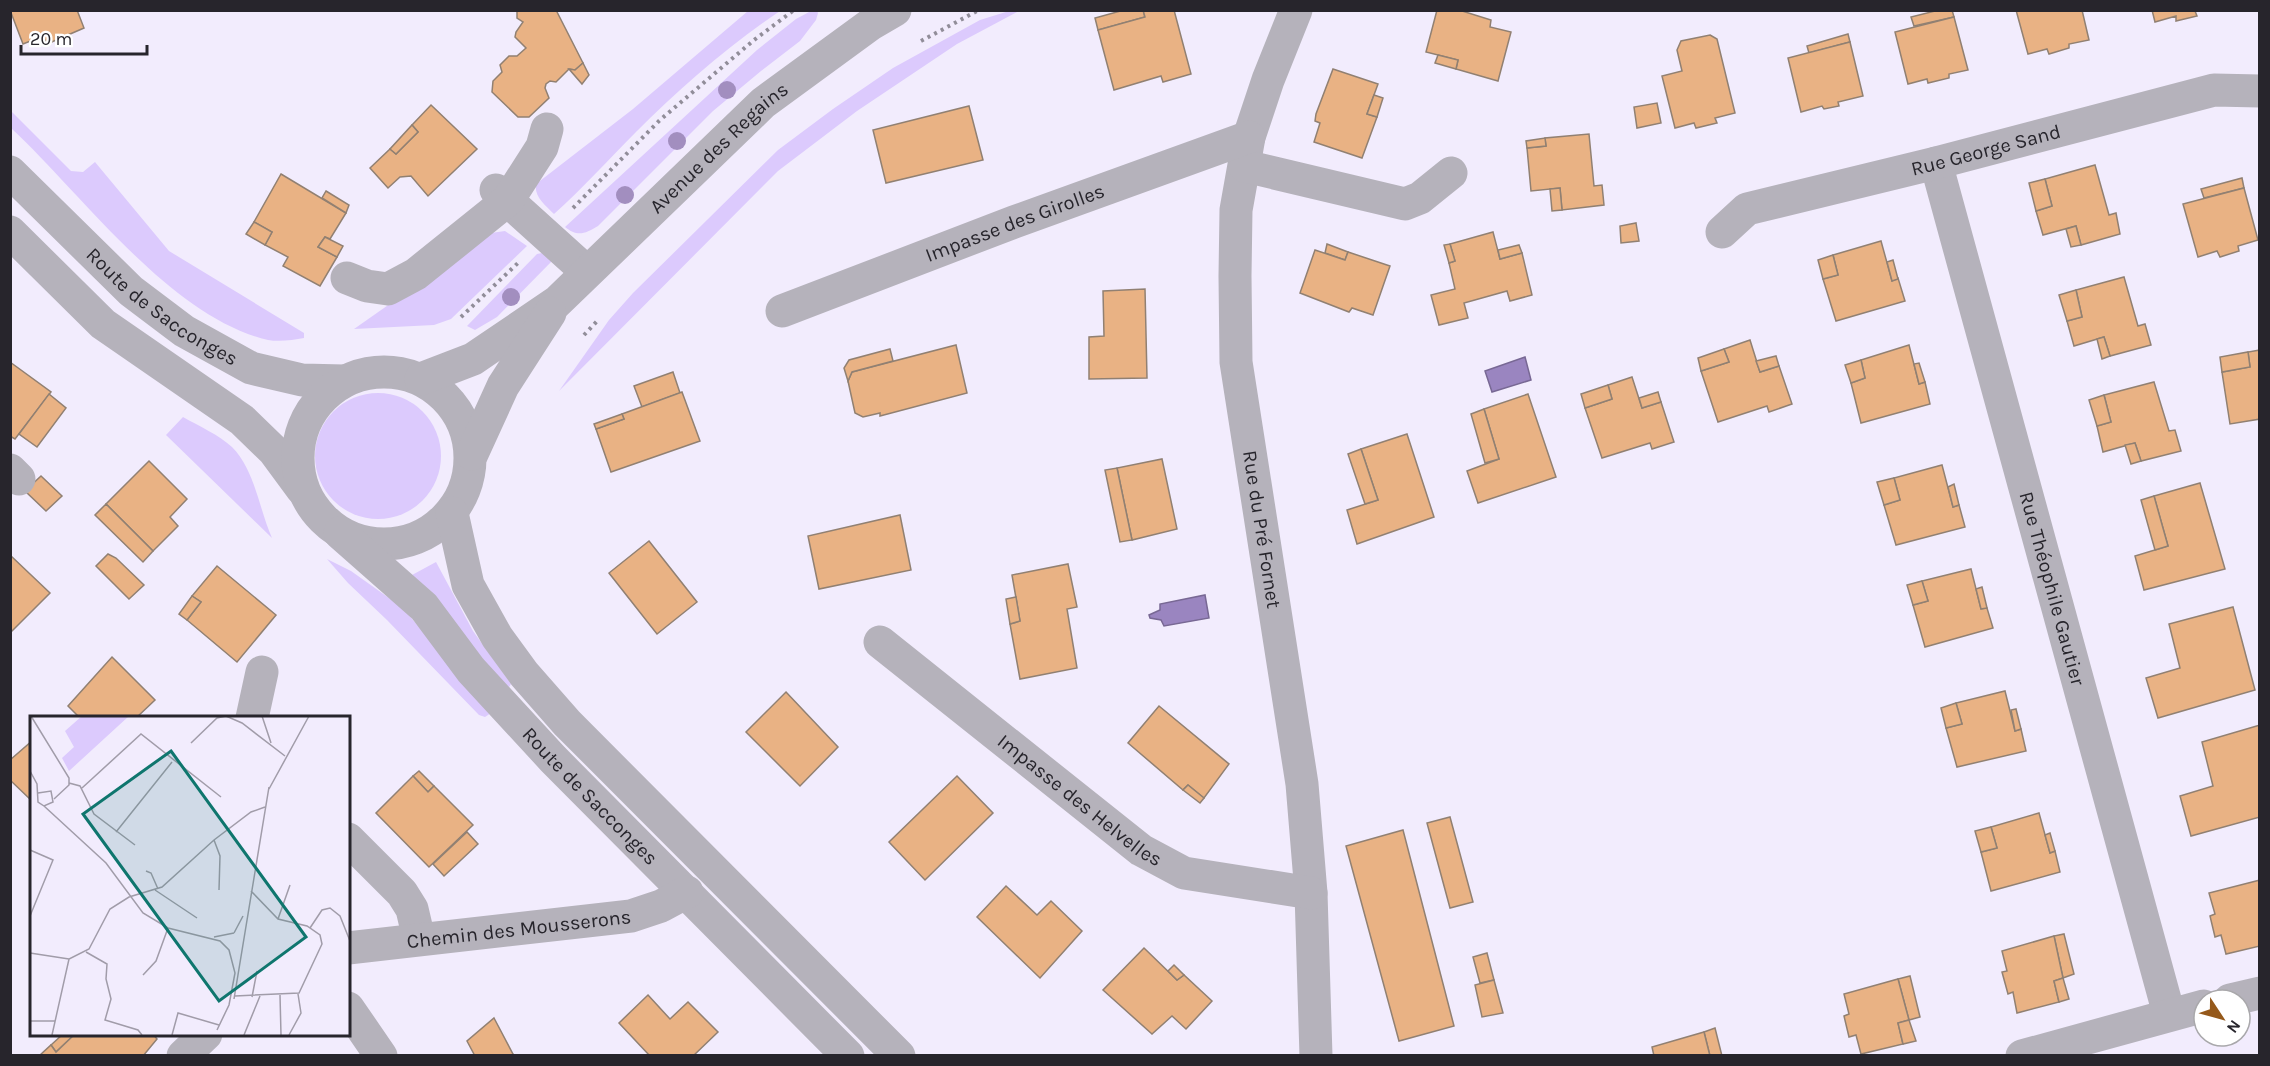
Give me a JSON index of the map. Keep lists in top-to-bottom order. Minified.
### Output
{"streets":{"street":["Avenue des Regains","Rue George Sand","Impasse des Girolles","Route de Sacconges","Rue du Pré Fornet","Rue Théophile Gautier","Impasse des Helvelles","Chemin des Mousserons"]},"crossings":[["Avenue des Regains","Route de Sacconges"],["Rue George Sand","Rue Théophile Gautier"],["Impasse des Girolles","Rue du Pré Fornet"],["Route de Sacconges","Chemin des Mousserons"],["Rue du Pré Fornet","Impasse des Helvelles"]],"scale_bar":"20 m","north":"bottom right"}
